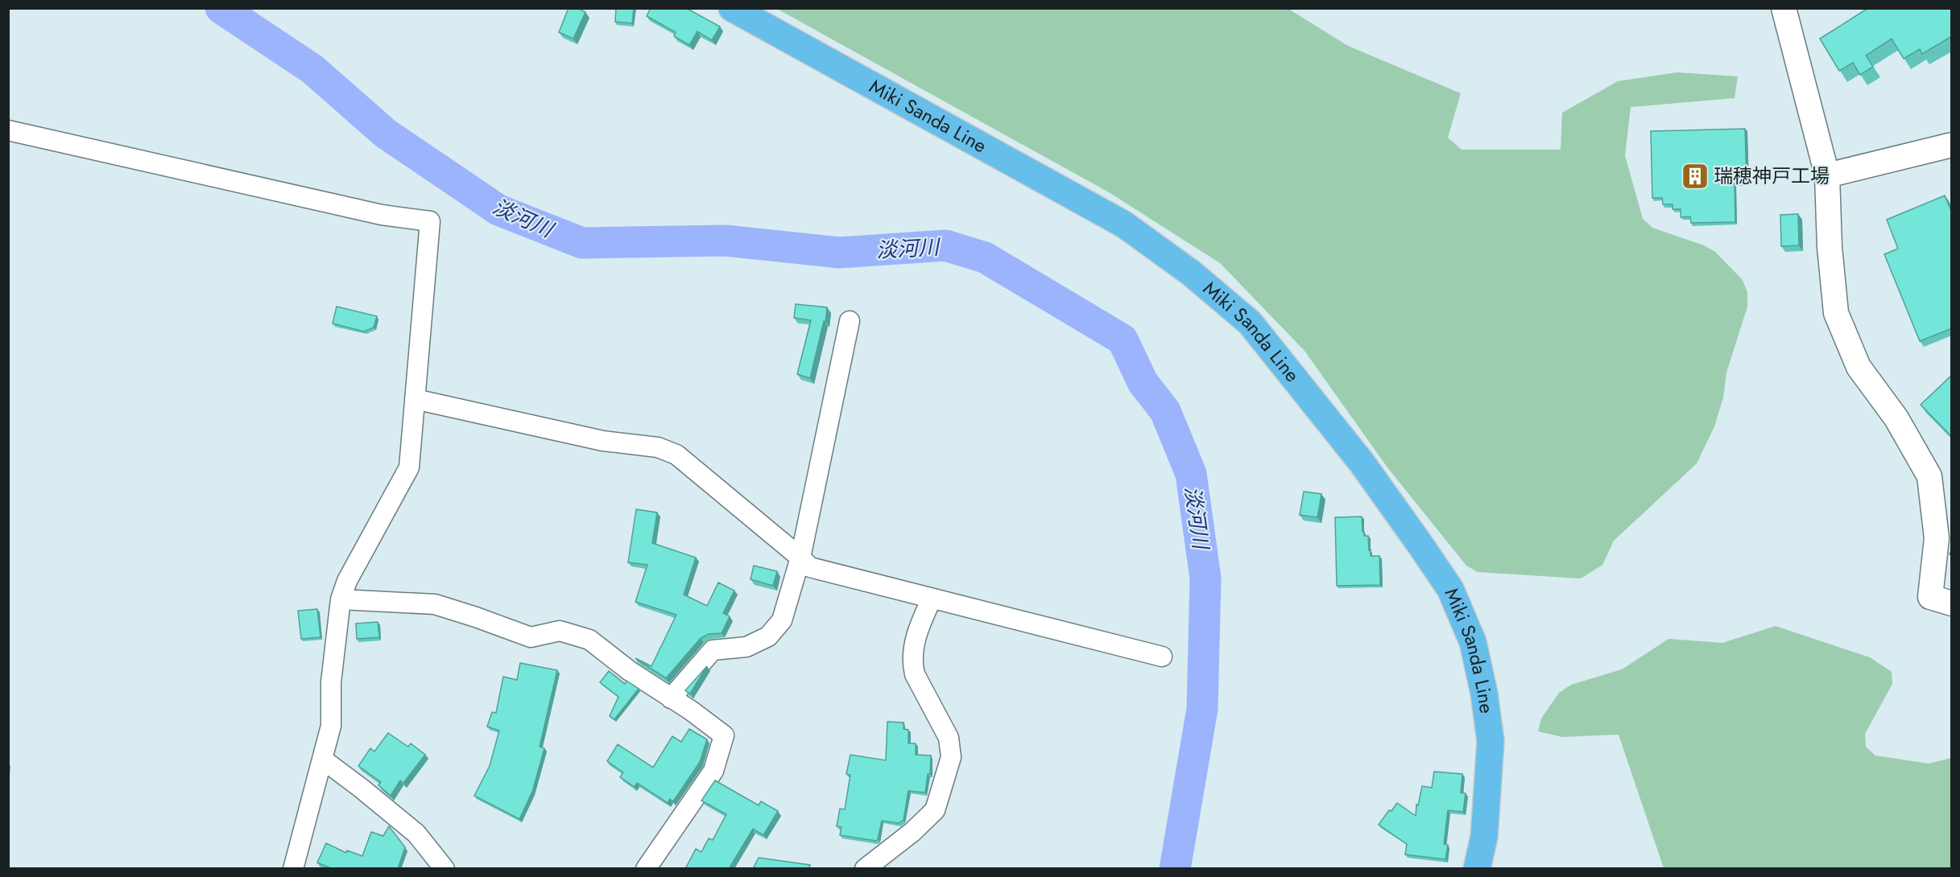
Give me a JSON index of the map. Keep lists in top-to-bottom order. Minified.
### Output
{"streets":{"main road":["Miki Sanda Line"]},"water":["淡河川"],"places":{"building":["瑞穂神戸工場"]}}
